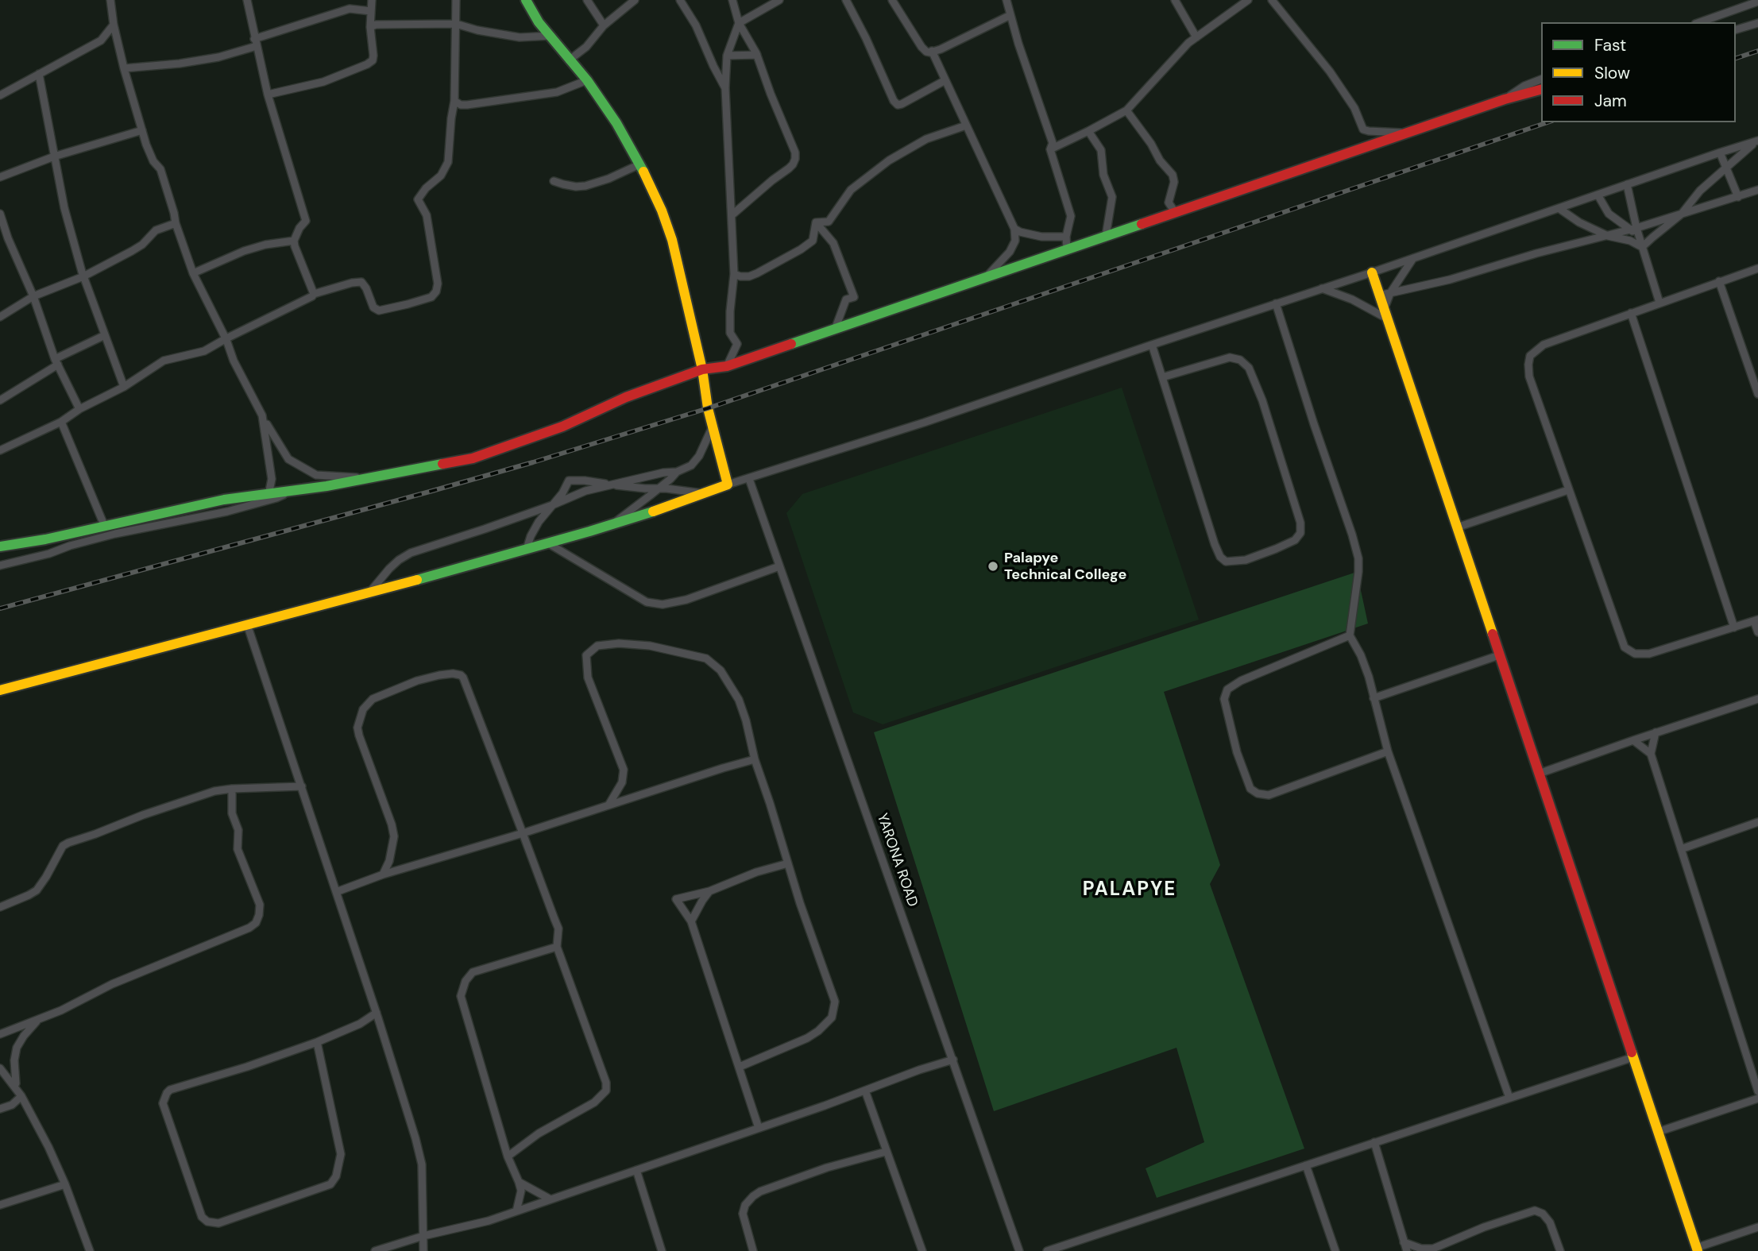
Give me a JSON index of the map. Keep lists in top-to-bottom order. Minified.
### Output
{"streets":{"street":["YARONA ROAD"]},"districts":["PALAPYE"],"places":["Palapye Technical College"],"legend":["Fast","Slow","Jam"]}
